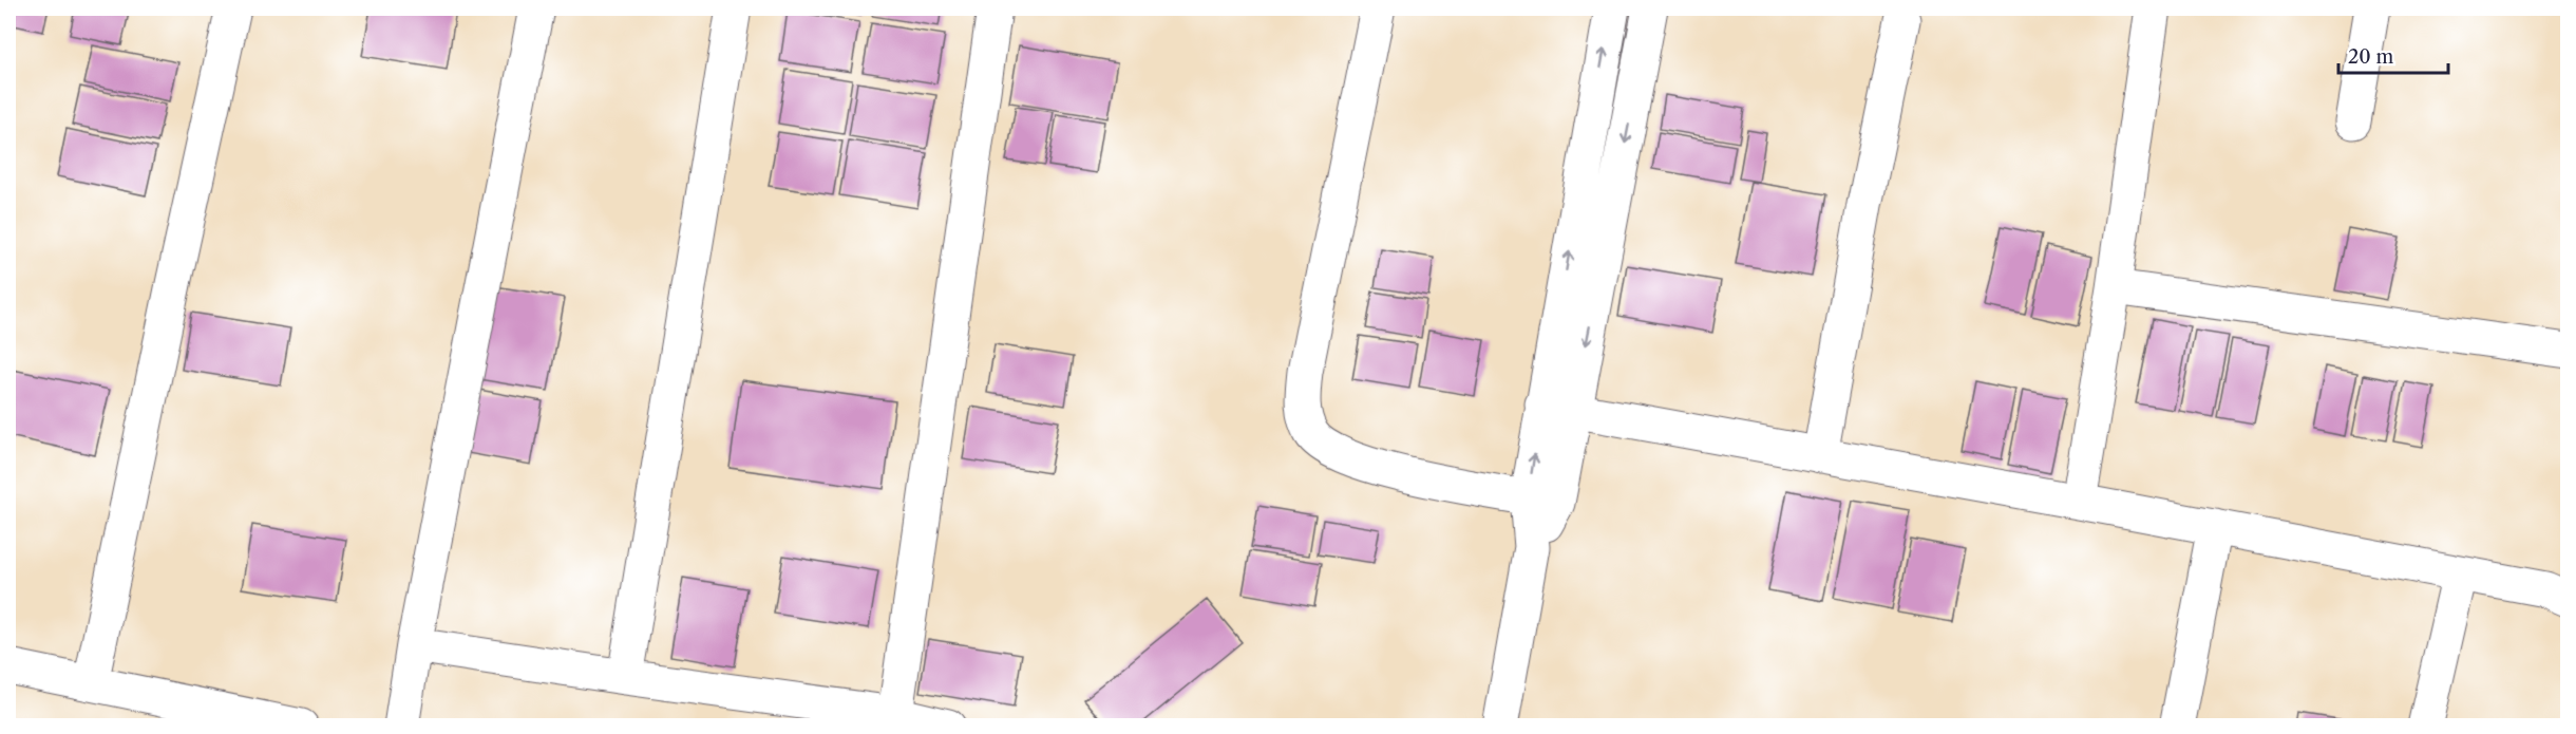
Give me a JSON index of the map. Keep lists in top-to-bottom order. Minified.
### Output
{"scale_bar":"20 m"}
